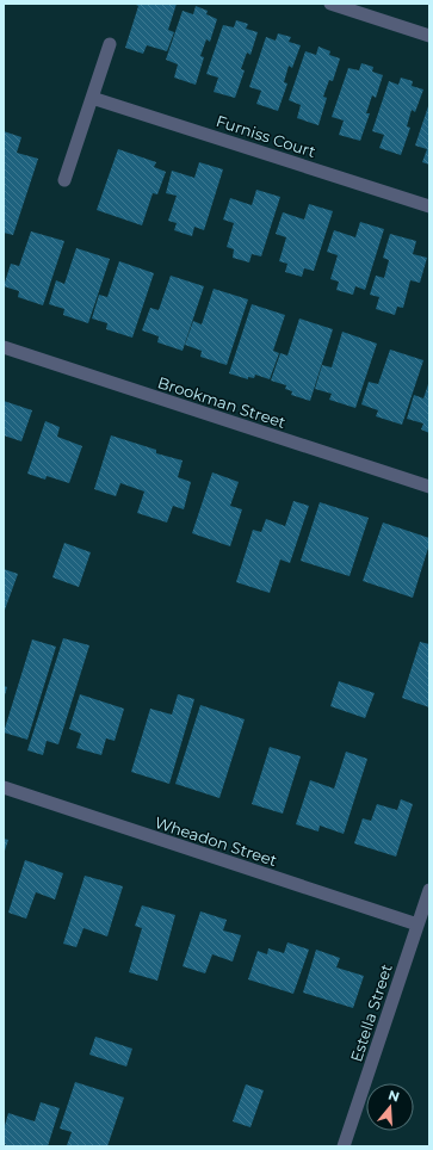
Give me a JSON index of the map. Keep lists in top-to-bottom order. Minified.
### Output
{"streets":{"street":["Furniss Court","Brookman Street","Wheadon Street","Estella Street"]},"crossings":[["Wheadon Street","Estella Street"]],"north":"top"}
